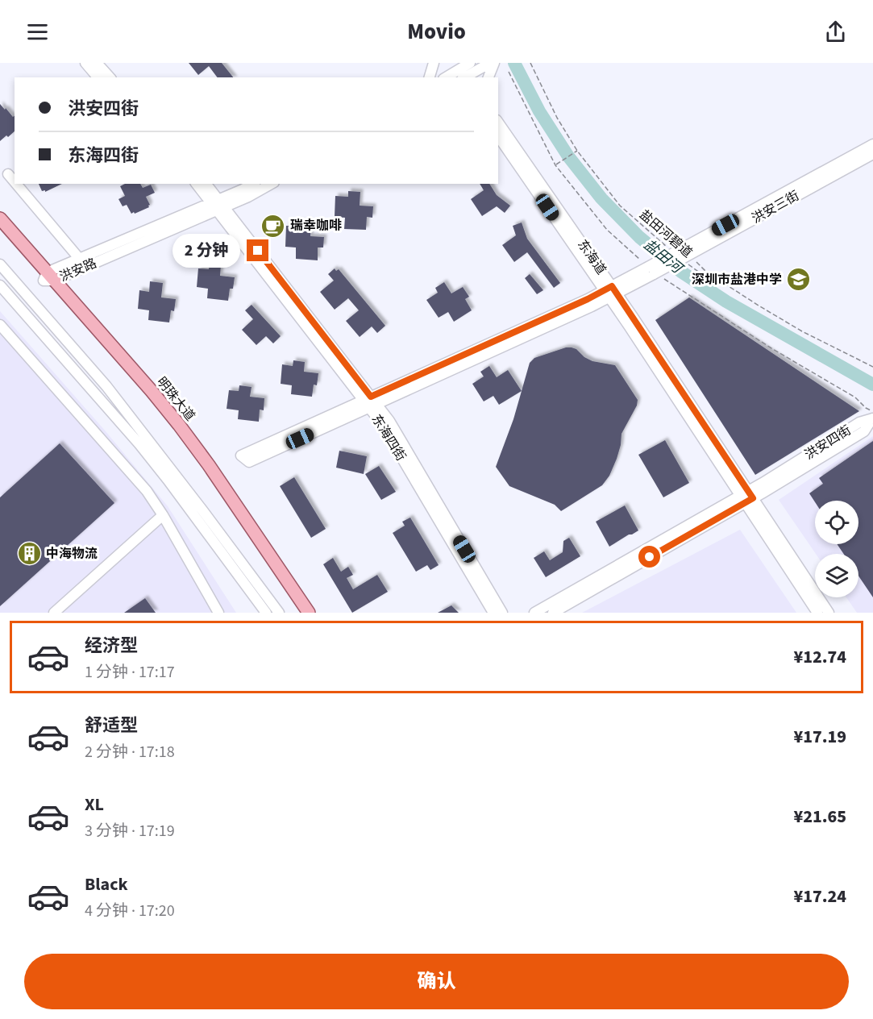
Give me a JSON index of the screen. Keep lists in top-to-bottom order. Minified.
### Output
{"streets":{"main road":["明珠大道"],"street":["洪安三街","东海道","洪安路","东海四街","洪安四街"],"path":["盐田河碧道"]},"crossings":[["洪安三街","盐田河碧道"],["洪安三街","东海道"],["洪安三街","东海四街"],["东海道","洪安四街"],["洪安路","明珠大道"],["洪安路","东海四街"]],"water":["盐田河"],"places":{"cafe":["瑞幸咖啡"],"school or university":["深圳市盐港中学"],"building":["中海物流"]},"page":{"header":"Movio","banner":["洪安四街","东海四街"],"bubble":"2 分钟","list":[{"name":"经济型","note":"1 分钟 · 17:17","value":"¥12.74"},{"name":"舒适型","note":"2 分钟 · 17:18","value":"¥17.19"},{"name":"XL","note":"3 分钟 · 17:19","value":"¥21.65"},{"name":"Black","note":"4 分钟 · 17:20","value":"¥17.24"}],"buttons":"确认"}}
